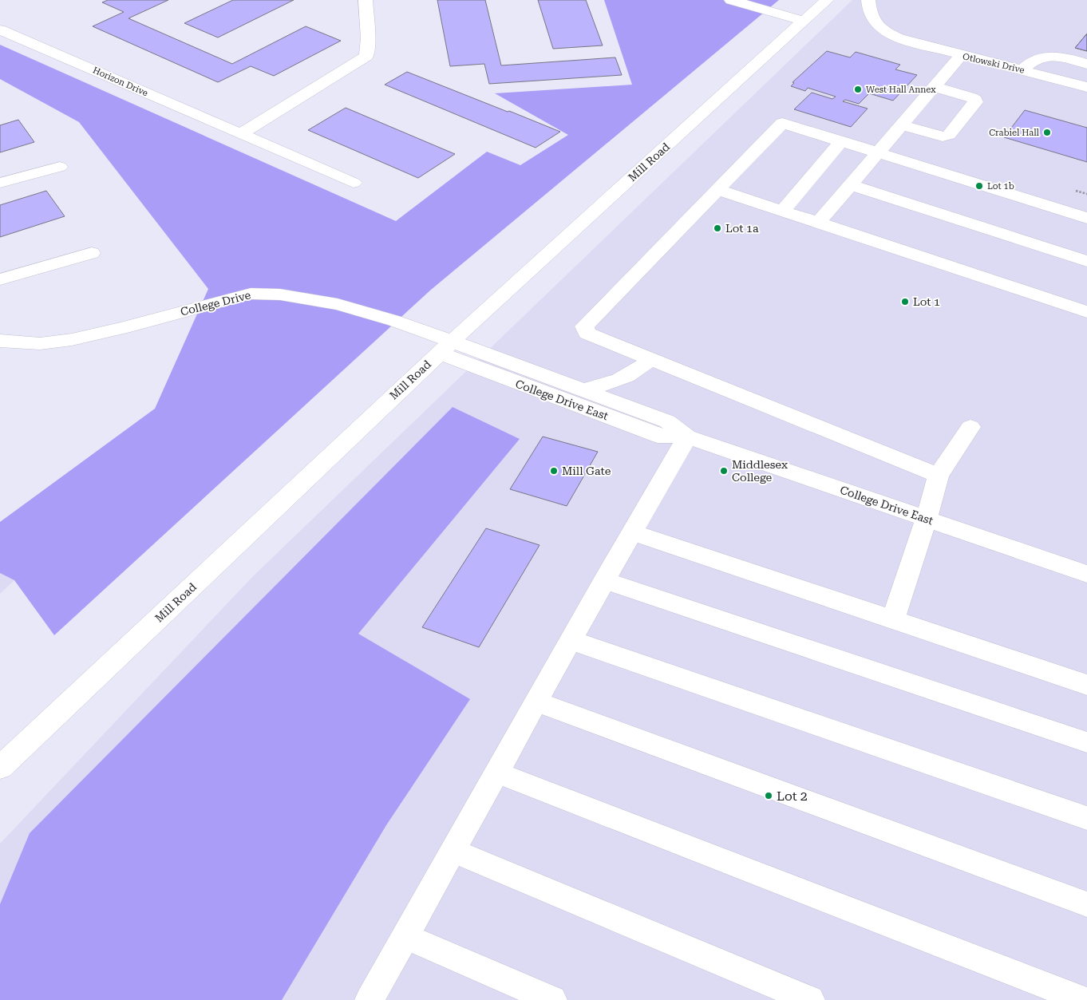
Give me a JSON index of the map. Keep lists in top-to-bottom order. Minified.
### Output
{"streets":{"street":["Otlowski Drive","Horizon Drive","Mill Road","College Drive","College Drive East"]},"crossings":[["Mill Road","College Drive"],["Mill Road","College Drive East"],["College Drive","College Drive East"]],"places":["West Hall Annex","Crabiel Hall","Lot 1b","Lot 1a","Lot 1","Mill Gate","Middlesex College","Lot 2"]}
